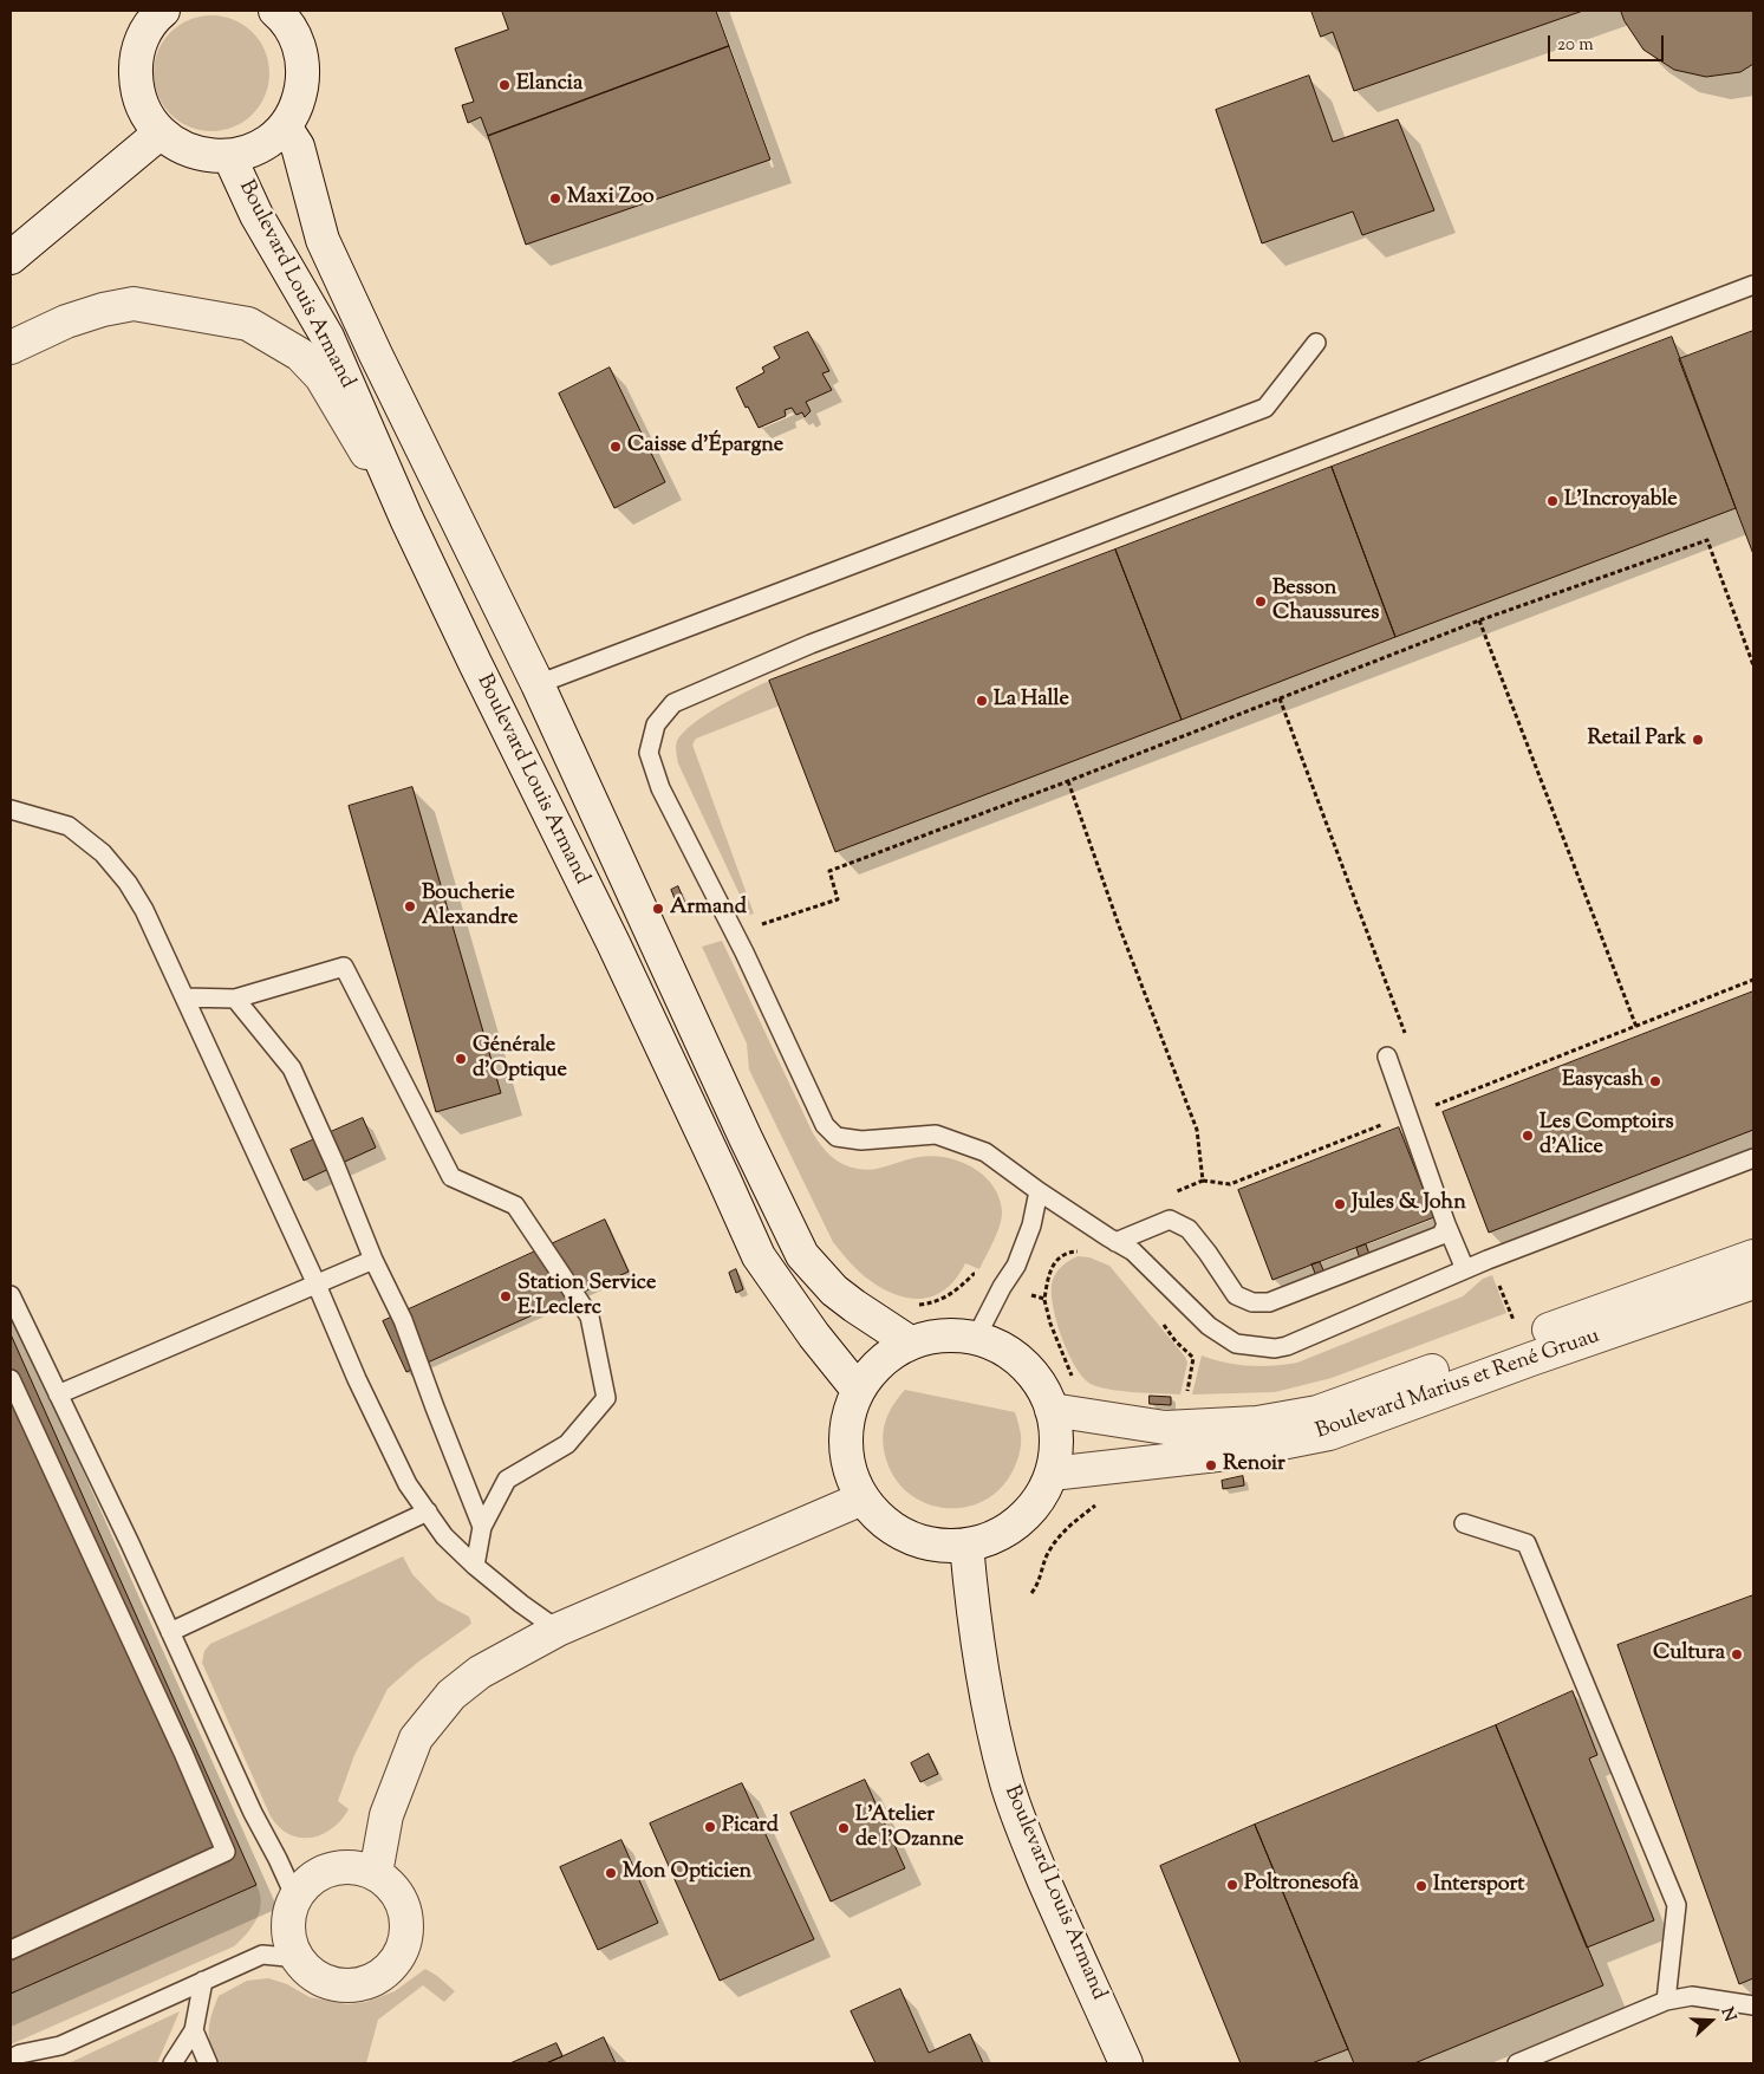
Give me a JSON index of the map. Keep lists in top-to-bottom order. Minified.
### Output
{"streets":{"main road":["Boulevard Louis Armand","Boulevard Marius et René Gruau"]},"crossings":[["Boulevard Louis Armand","Boulevard Marius et René Gruau"]],"places":["Elancia","Maxi Zoo","Caisse d'Épargne","L'Incroyable","Besson Chaussures","La Halle","Retail Park","Boucherie Alexandre","Armand","Générale d'Optique","Easycash","Les Comptoirs d'Alice","Jules & John","Station Service E.Leclerc","Renoir","Cultura","Picard","L'Atelier de l'Ozanne","Mon Opticien","Poltronesofà","Intersport"],"scale_bar":"20 m","north":"right"}
